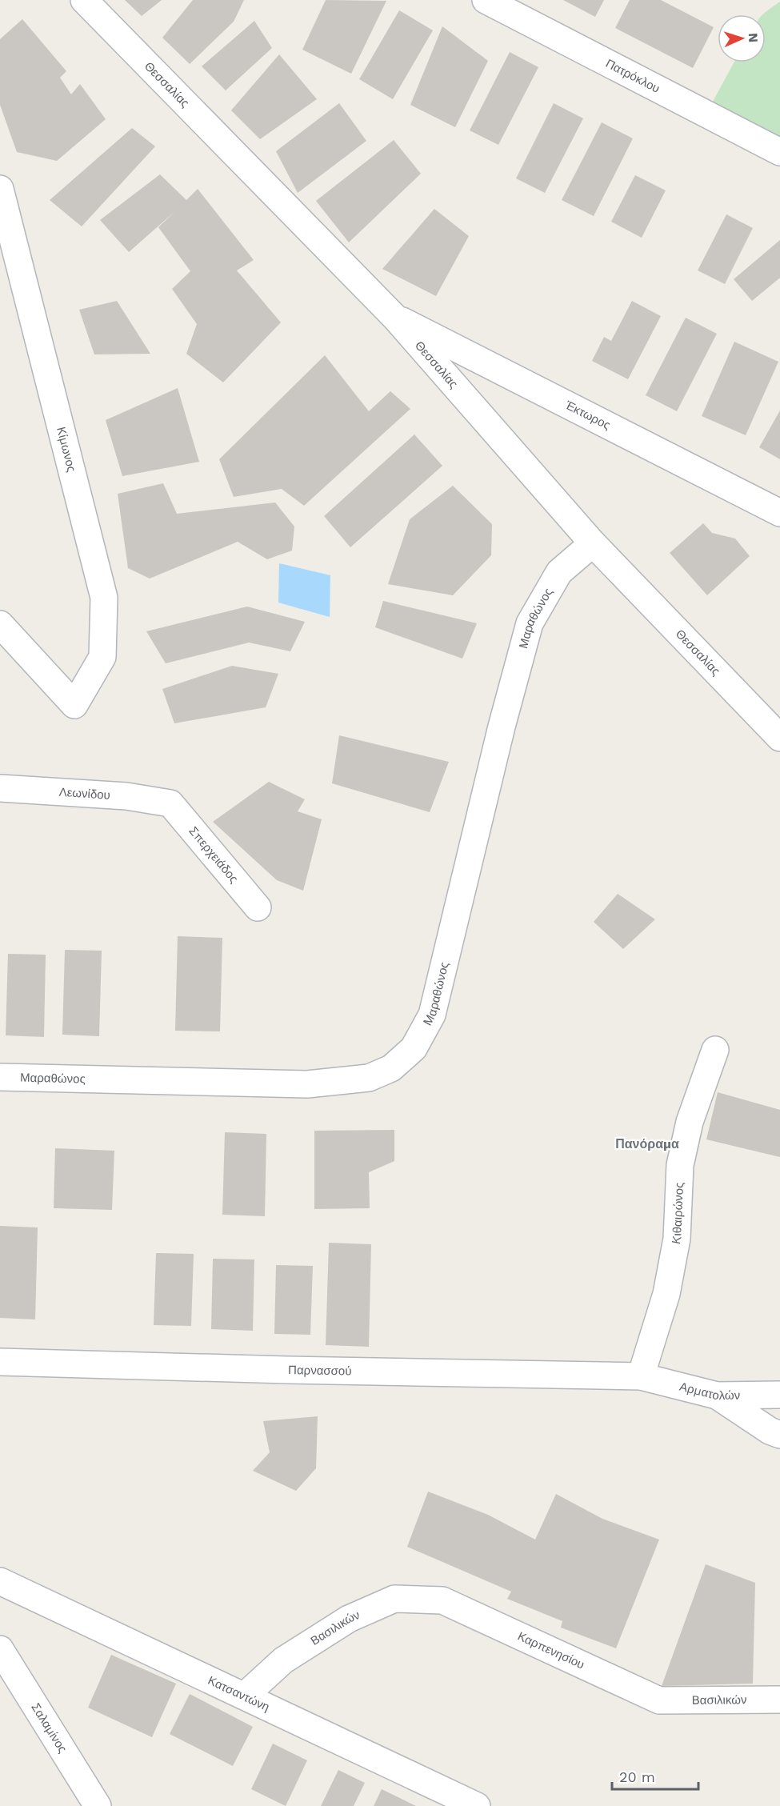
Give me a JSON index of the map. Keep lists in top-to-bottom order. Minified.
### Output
{"streets":{"street":["Πατρόκλου","Θεσσαλίας","Έκτωρος","Κίμωνος","Μαραθώνος","Λεωνίδου","Σπερχειάδος","Κιθαιρώνος","Παρνασσού","Αρματολών","Βασιλικών","Καρπενησίου","Κατσαντώνη","Σαλαμίνος"]},"crossings":[["Θεσσαλίας","Έκτωρος"],["Θεσσαλίας","Μαραθώνος"],["Λεωνίδου","Σπερχειάδος"],["Κιθαιρώνος","Παρνασσού"],["Κιθαιρώνος","Αρματολών"],["Παρνασσού","Αρματολών"],["Βασιλικών","Καρπενησίου"],["Βασιλικών","Κατσαντώνη"]],"districts":["Πανόραμα"],"scale_bar":"20 m","north":"right"}
